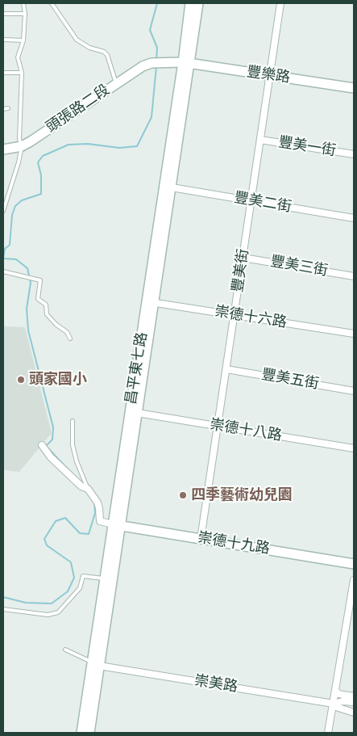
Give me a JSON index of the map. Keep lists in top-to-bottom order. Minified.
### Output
{"streets":{"street":["豐樂路","頭張路二段","豐美一街","豐美二街","豐美三街","豐美街","崇德十六路","昌平東七路","豐美五街","崇德十八路","崇德十九路","崇美路"]},"crossings":[["豐樂路","頭張路二段"],["豐樂路","豐美街"],["豐樂路","昌平東七路"],["頭張路二段","昌平東七路"],["豐美一街","豐美街"],["豐美二街","豐美街"],["豐美二街","昌平東七路"],["豐美三街","豐美街"],["豐美街","崇德十六路"],["豐美街","豐美五街"],["豐美街","崇德十八路"],["豐美街","崇德十九路"],["崇德十六路","昌平東七路"],["昌平東七路","崇德十八路"],["昌平東七路","崇德十九路"],["昌平東七路","崇美路"]],"places":["頭家國小","四季藝術幼兒園"]}
